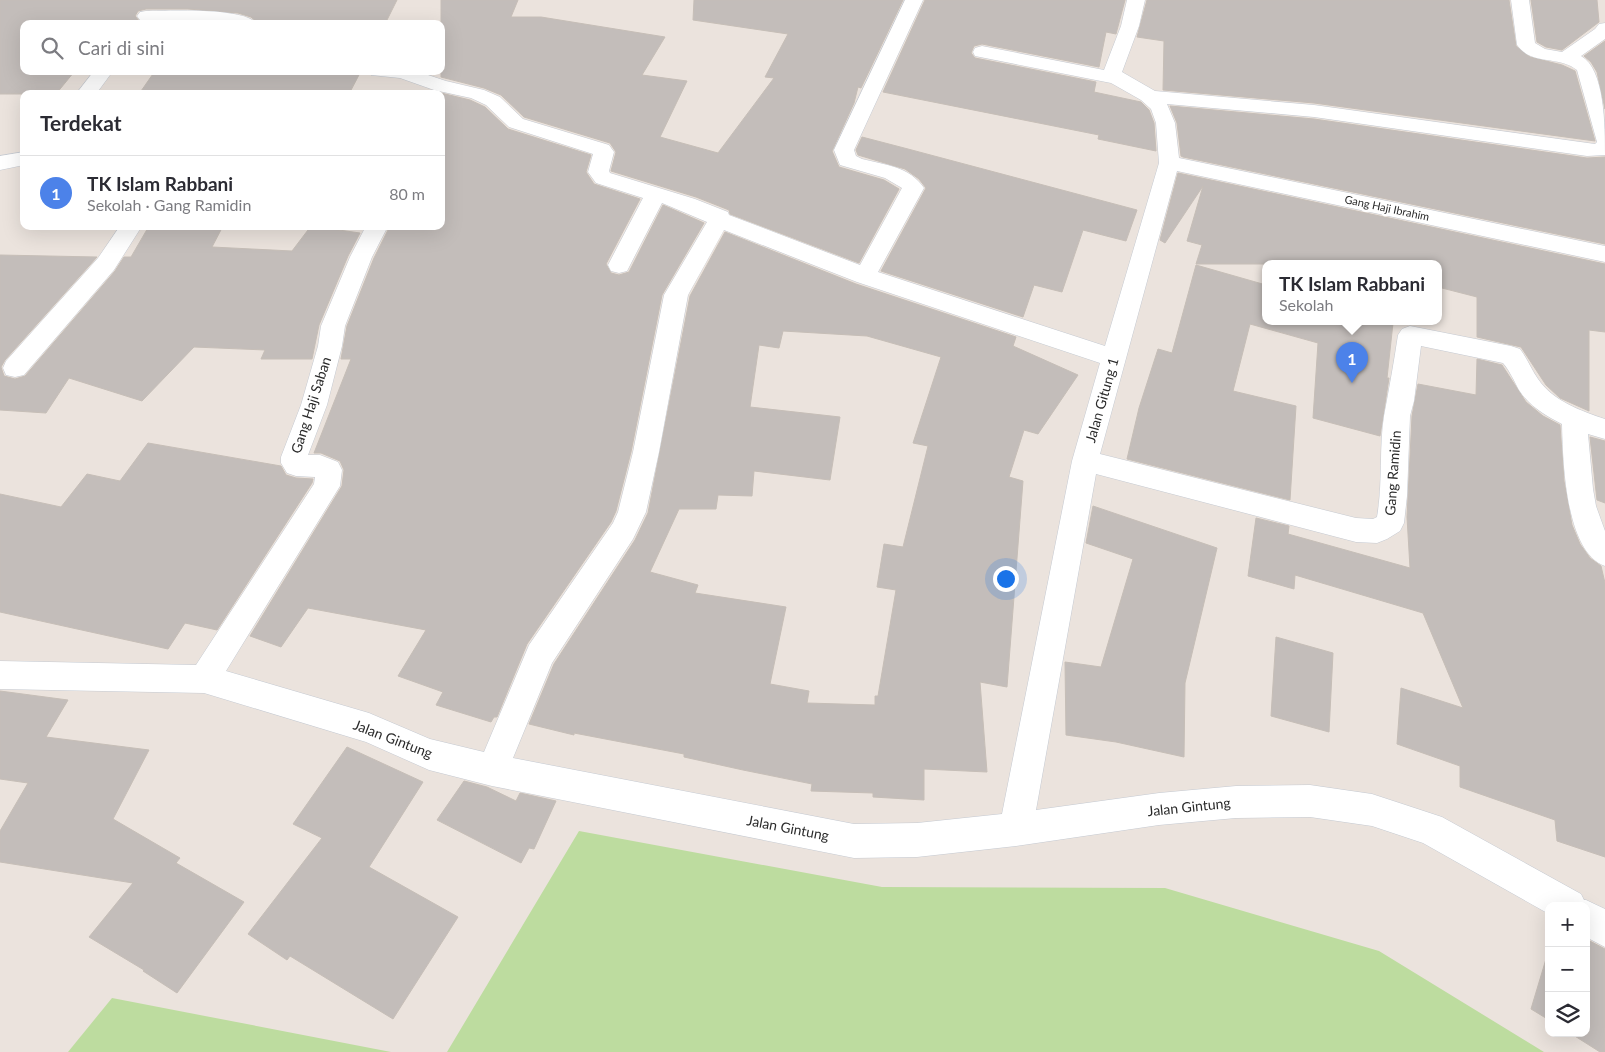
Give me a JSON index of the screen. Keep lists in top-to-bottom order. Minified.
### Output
{"streets":{"street":["Gang Haji Ibrahim","Jalan Gitung 1","Gang Haji Saban","Gang Ramidin","Jalan Gintung"]},"crossings":[["Gang Haji Ibrahim","Jalan Gitung 1"],["Jalan Gitung 1","Gang Ramidin"],["Jalan Gitung 1","Jalan Gintung"],["Gang Haji Saban","Jalan Gintung"]],"page":{"search":"Cari di sini","heading":"Terdekat","list":[{"mark":"1","name":"TK Islam Rabbani","note":"Sekolah · Gang Ramidin","value":"80 m"}],"popup":["TK Islam Rabbani","Sekolah"],"pins":"1","map_buttons":["+","−"]}}
